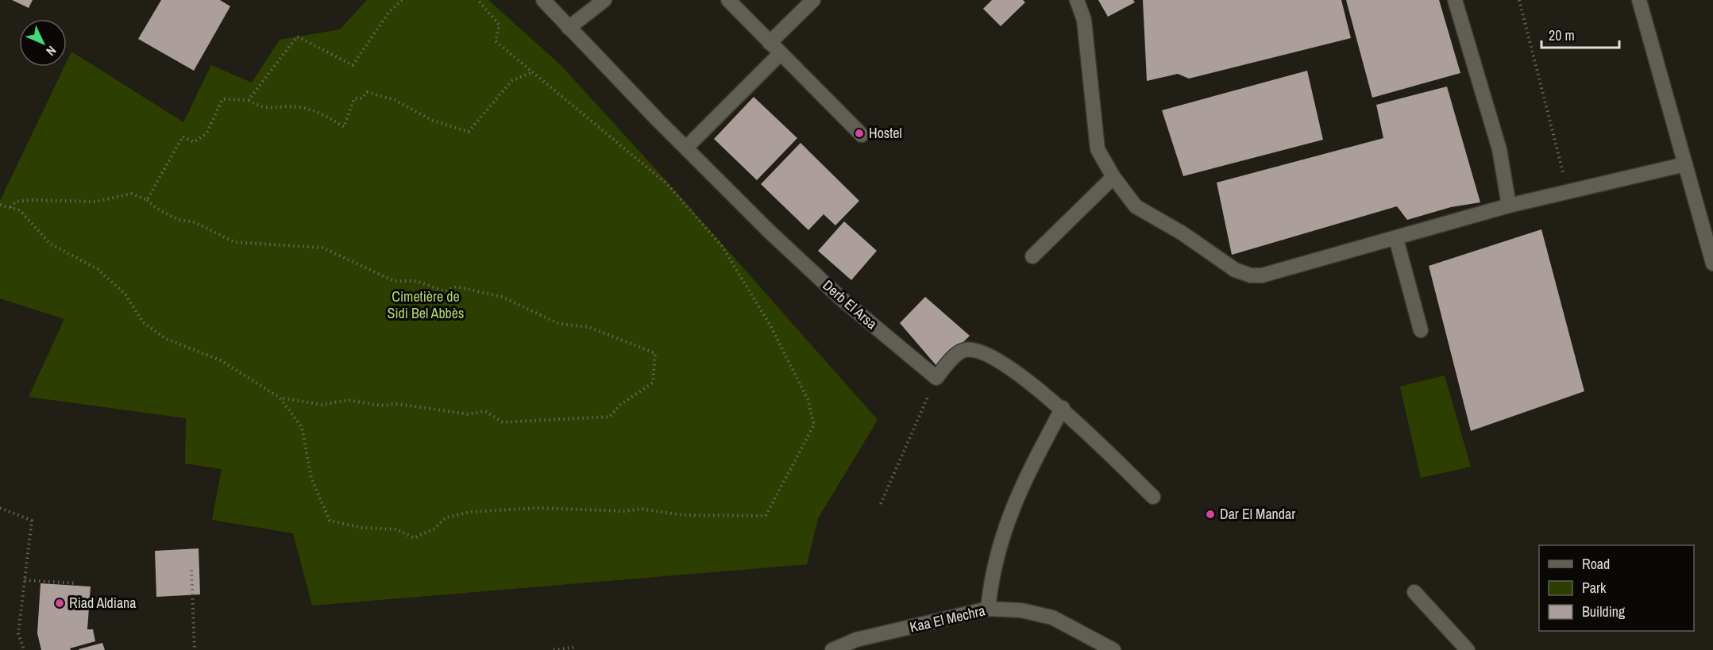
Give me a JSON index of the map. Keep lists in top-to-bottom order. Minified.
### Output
{"streets":{"street":["Derb El Arsa","Kaa El Mechra"]},"parks":["Cimetière de Sidi Bel Abbès"],"places":["Hostel","Dar El Mandar","Riad Aldiana"],"legend":["Road","Park","Building"],"scale_bar":"20 m","north":"bottom right"}
